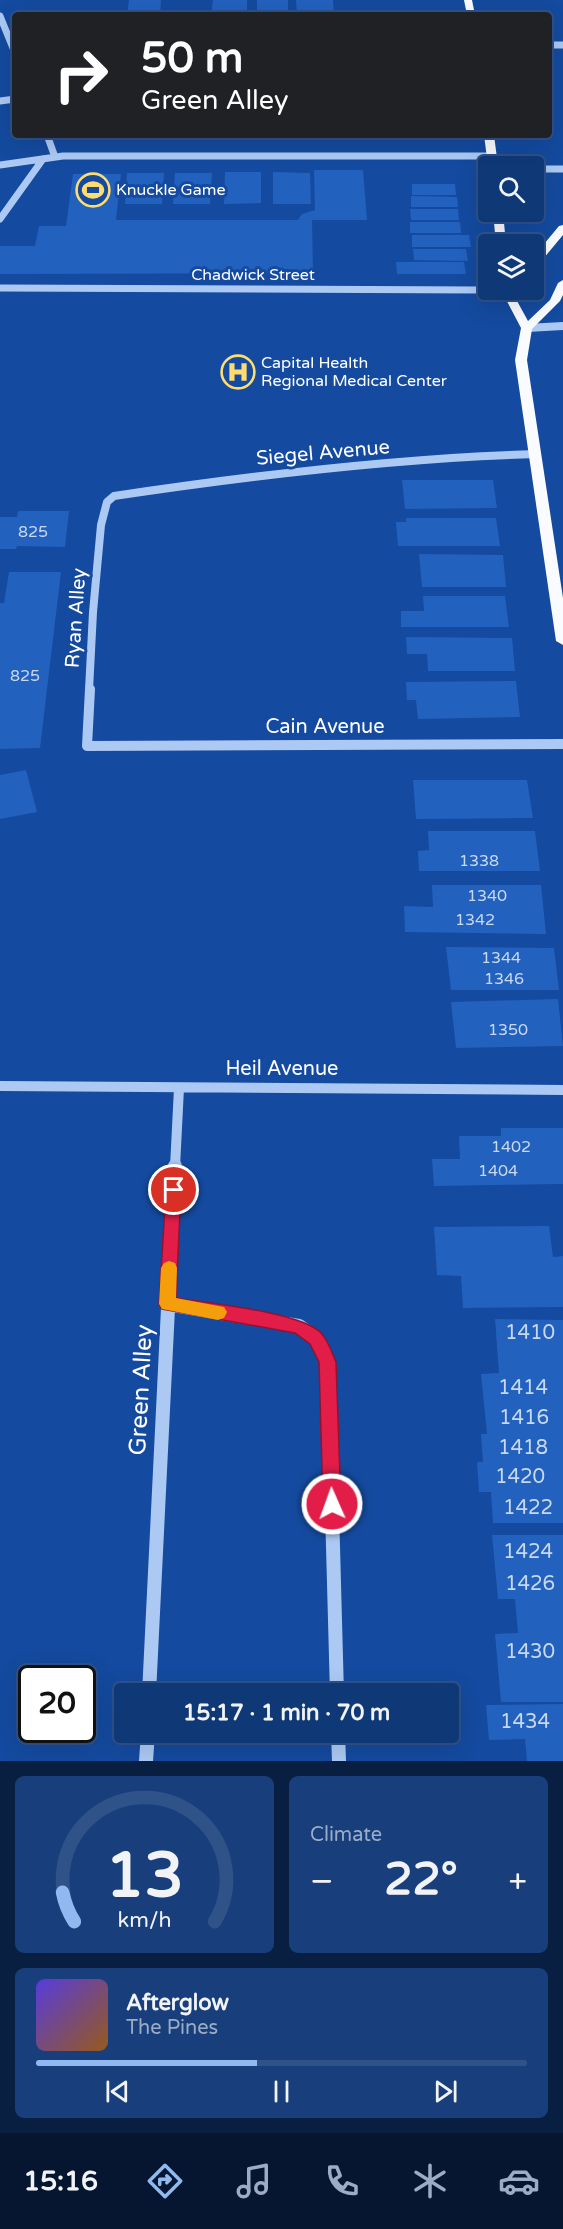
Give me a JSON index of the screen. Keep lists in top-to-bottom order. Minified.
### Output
{"streets":{"street":["Chadwick Street","Siegel Avenue","Ryan Alley","Cain Avenue","Heil Avenue","Green Alley"]},"crossings":[["Siegel Avenue","Ryan Alley"],["Ryan Alley","Cain Avenue"],["Heil Avenue","Green Alley"]],"places":{"sports":["Knuckle Game"],"hospital":["Capital Health Regional Medical Center"]},"house_numbers":["825","825","1338","1340","1342","1344","1346","1350","1402","1404","1410","1414","1416","1418","1420","1422","1424","1426","1430","1434"],"page":{"turn":["50 m","Green Alley"],"limit":"20","trip":"15:17 · 1 min · 70 m","tile":"Climate","heat":["−","22°","+"],"song":["Afterglow","The Pines"],"tabs":"15:16","gauge":["13","km/h"]}}
